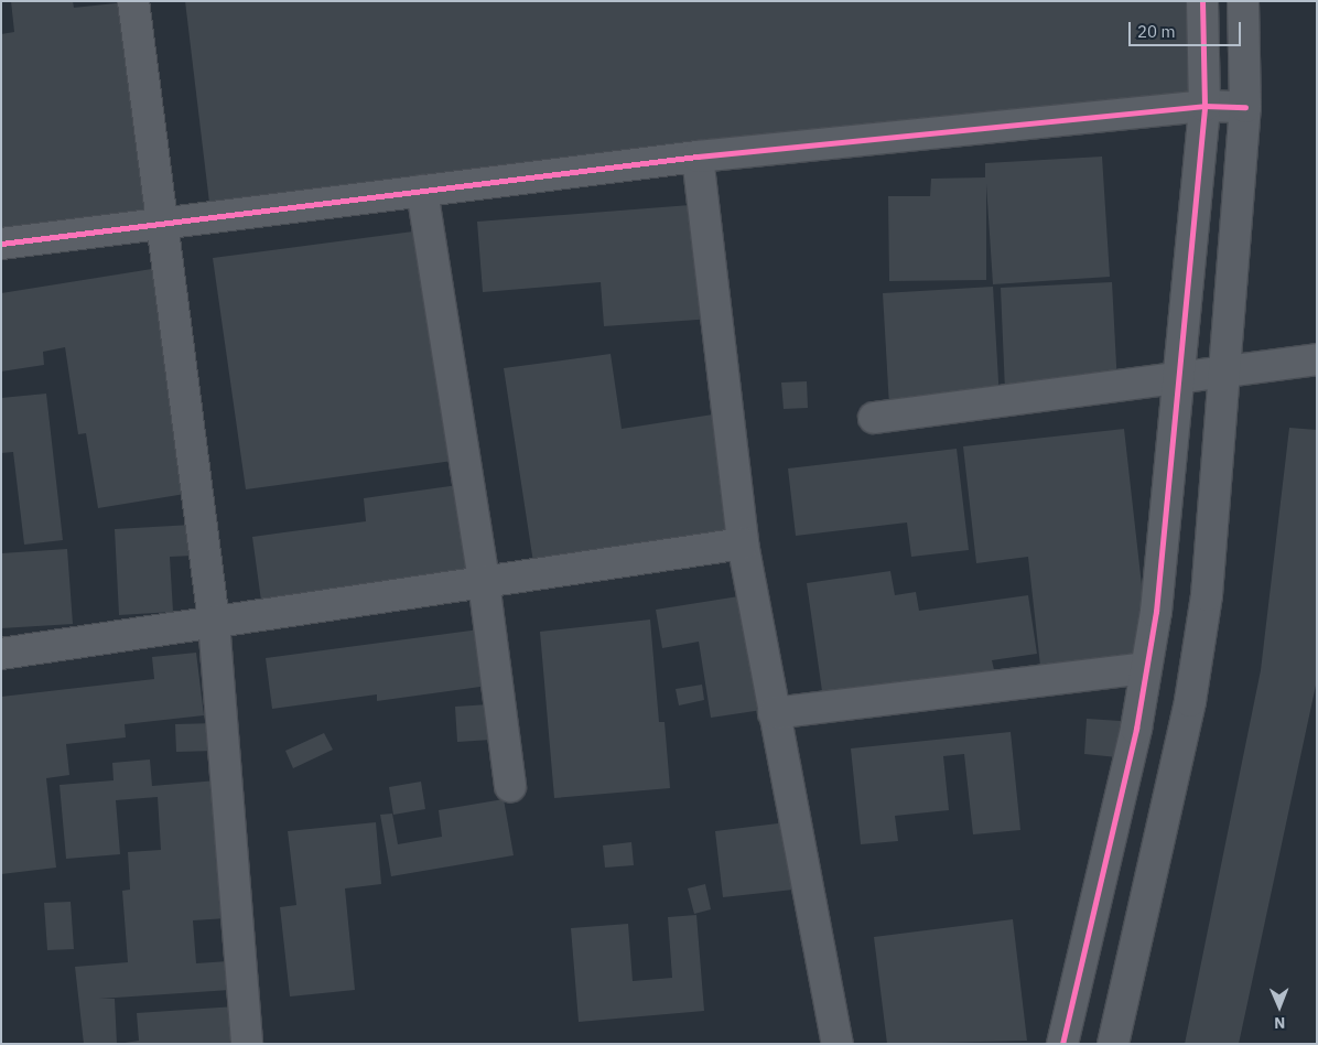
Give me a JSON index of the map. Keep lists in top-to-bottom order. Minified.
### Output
{"scale_bar":"20 m","north":"bottom"}
